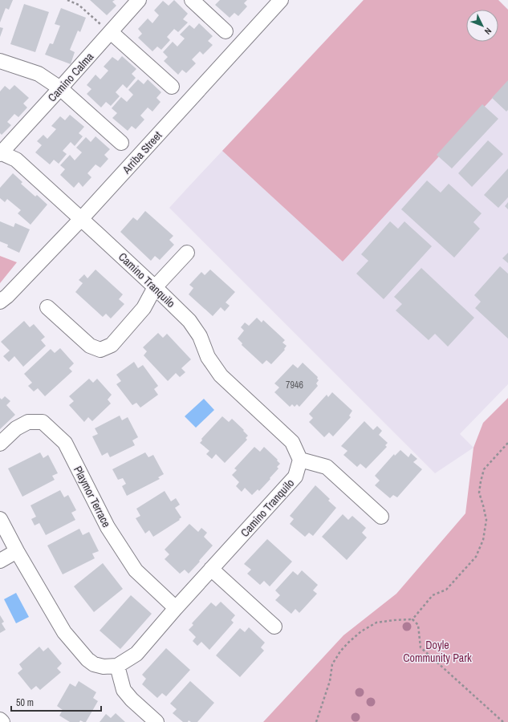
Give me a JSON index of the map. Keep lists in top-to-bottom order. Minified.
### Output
{"streets":{"street":["Camino Calma","Arriba Street","Camino Tranquilo","Playmor Terrace"]},"crossings":[["Camino Calma","Camino Tranquilo"],["Arriba Street","Camino Tranquilo"],["Camino Tranquilo","Playmor Terrace"]],"parks":["Doyle Community Park"],"house_numbers":["7946"],"scale_bar":"50 m","north":"bottom right"}
